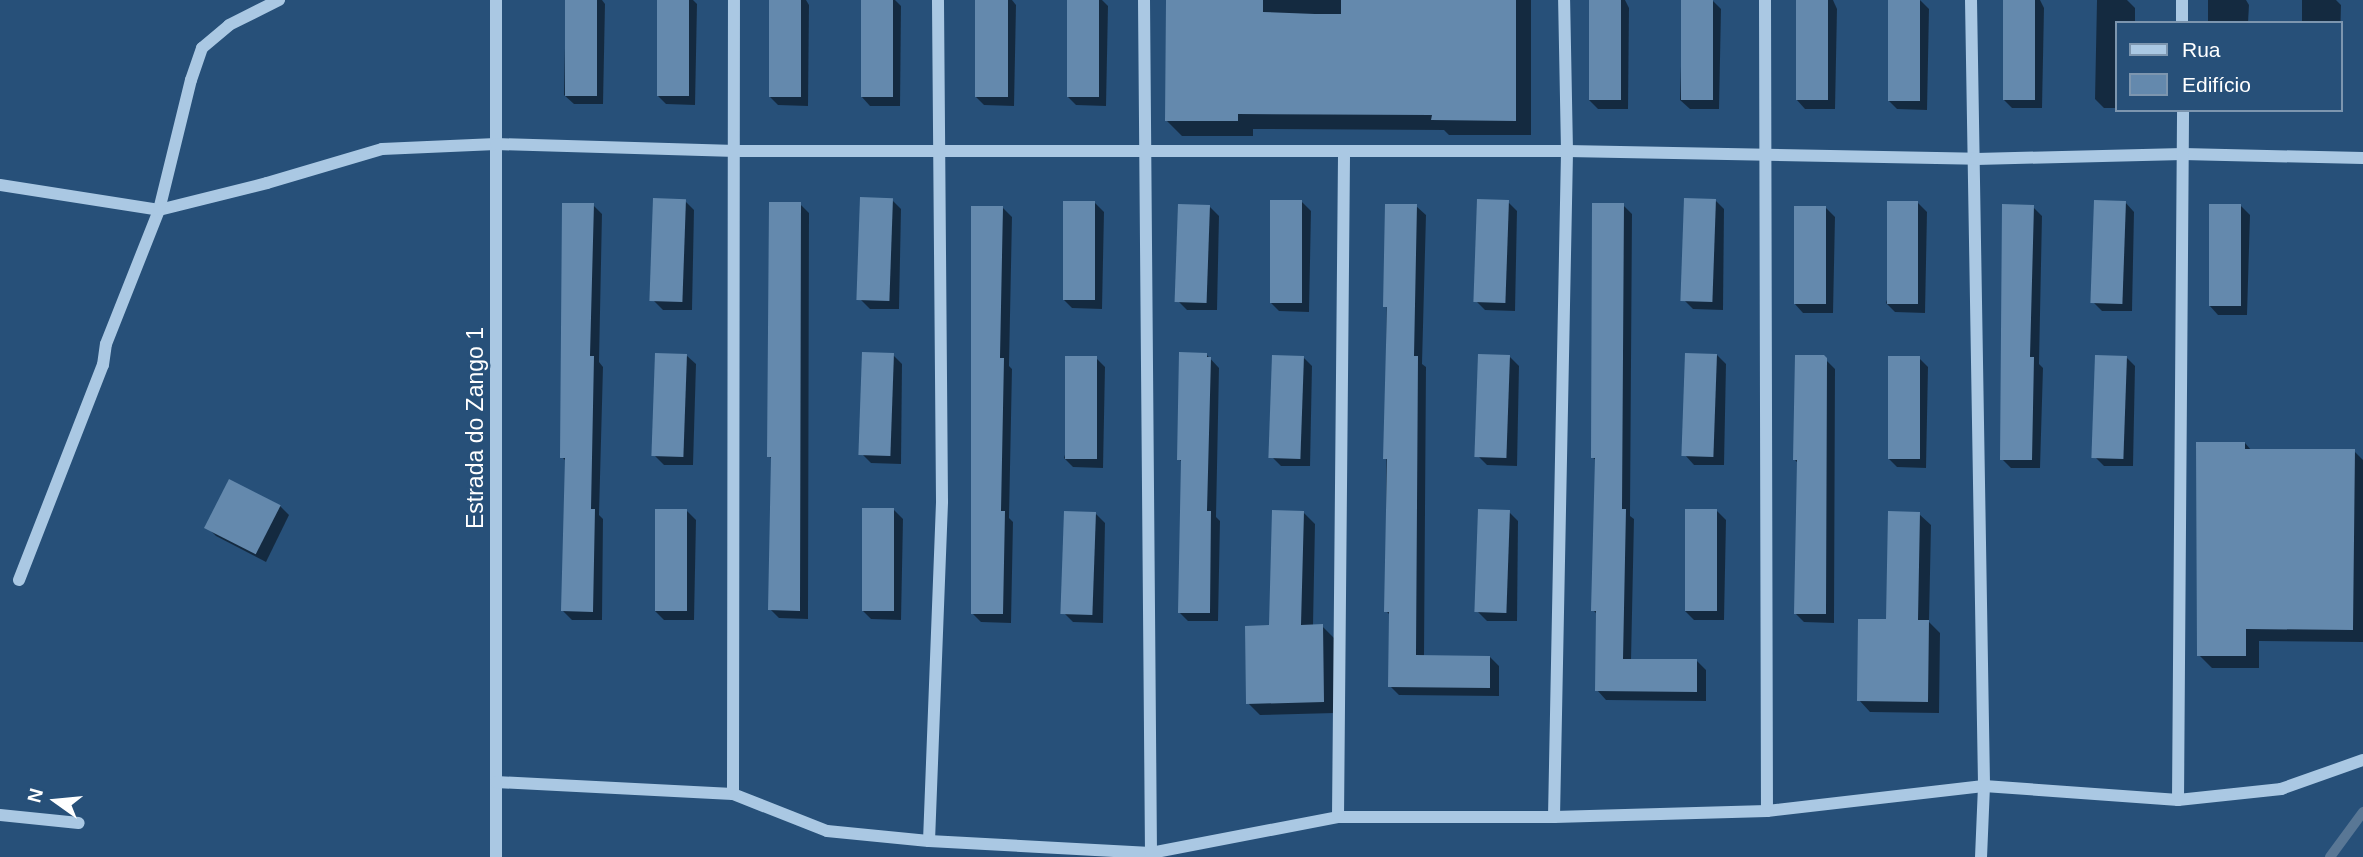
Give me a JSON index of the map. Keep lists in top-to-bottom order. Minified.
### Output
{"streets":{"street":["Estrada do Zango 1"]},"legend":["Rua","Edifício"],"north":"left"}
